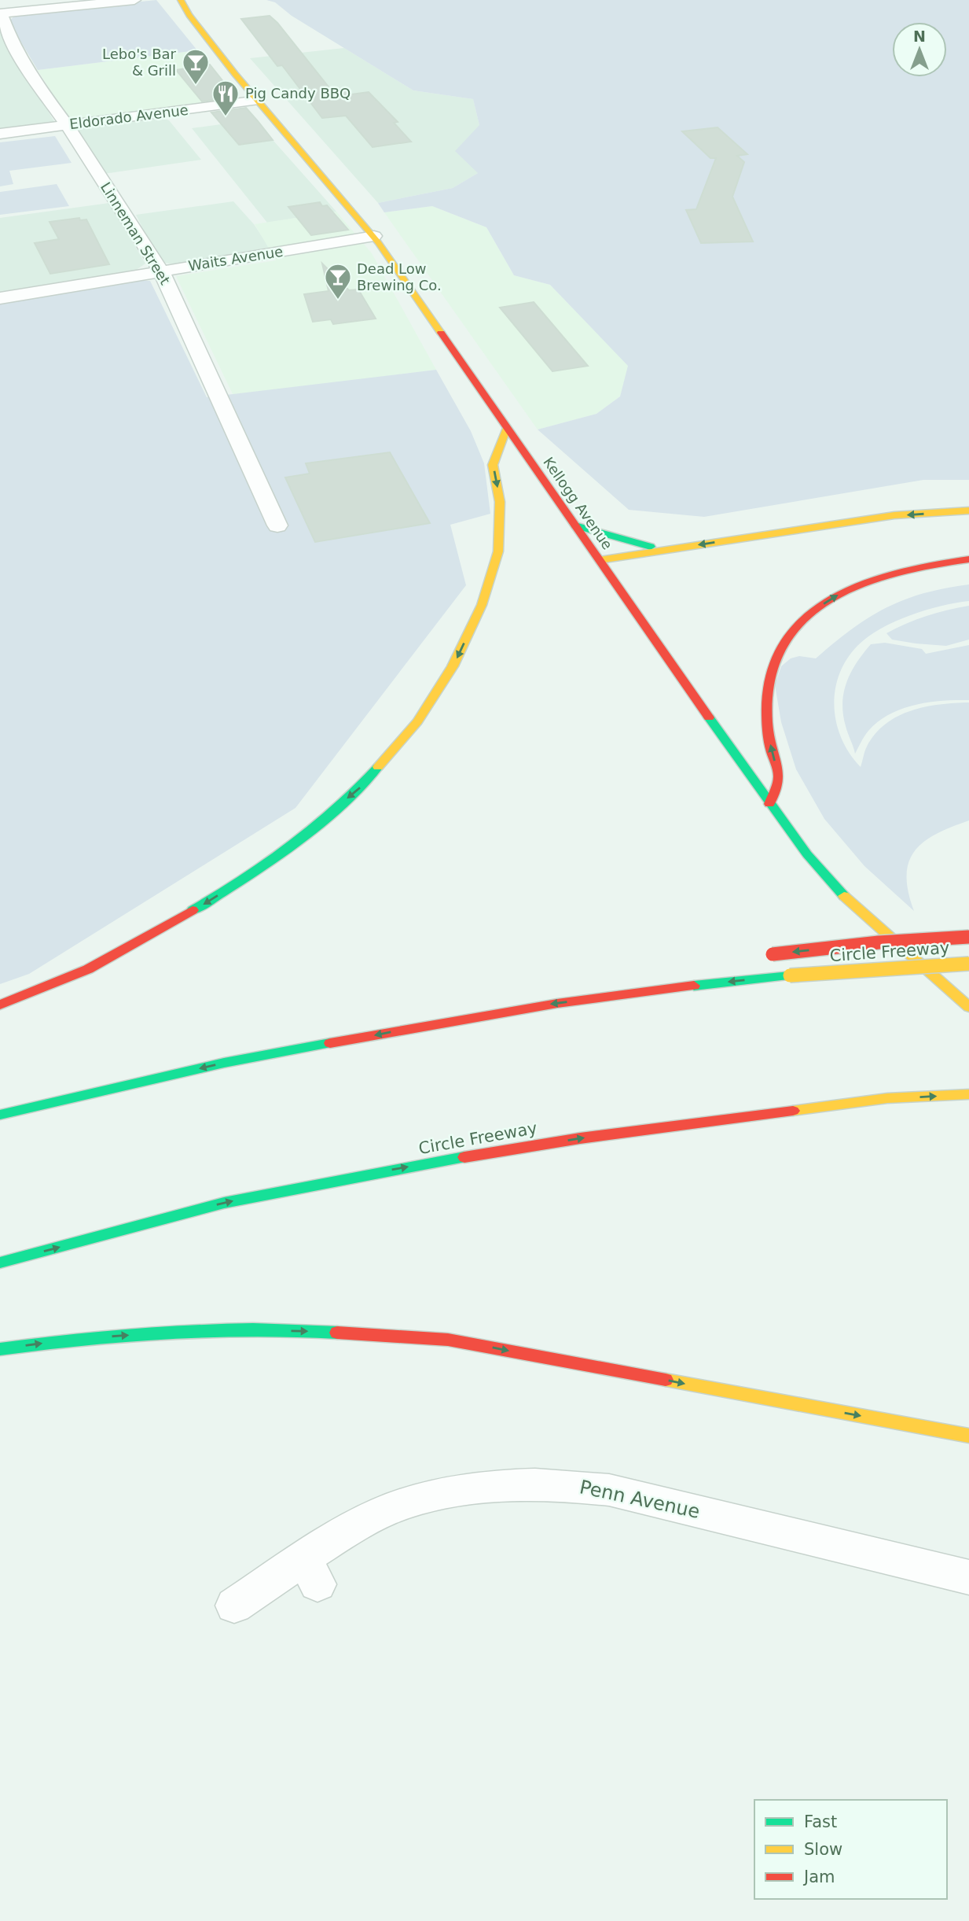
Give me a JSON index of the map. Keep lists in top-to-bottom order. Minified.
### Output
{"streets":{"main road":["Kellogg Avenue","Circle Freeway"],"street":["Eldorado Avenue","Linneman Street","Waits Avenue","Penn Avenue"]},"crossings":[["Eldorado Avenue","Linneman Street"],["Eldorado Avenue","Kellogg Avenue"],["Linneman Street","Waits Avenue"],["Waits Avenue","Kellogg Avenue"]],"places":{"bar":["Lebo's Bar & Grill","Dead Low Brewing Co."],"restaurant":["Pig Candy BBQ"]},"legend":["Fast","Slow","Jam"],"north":"top"}
